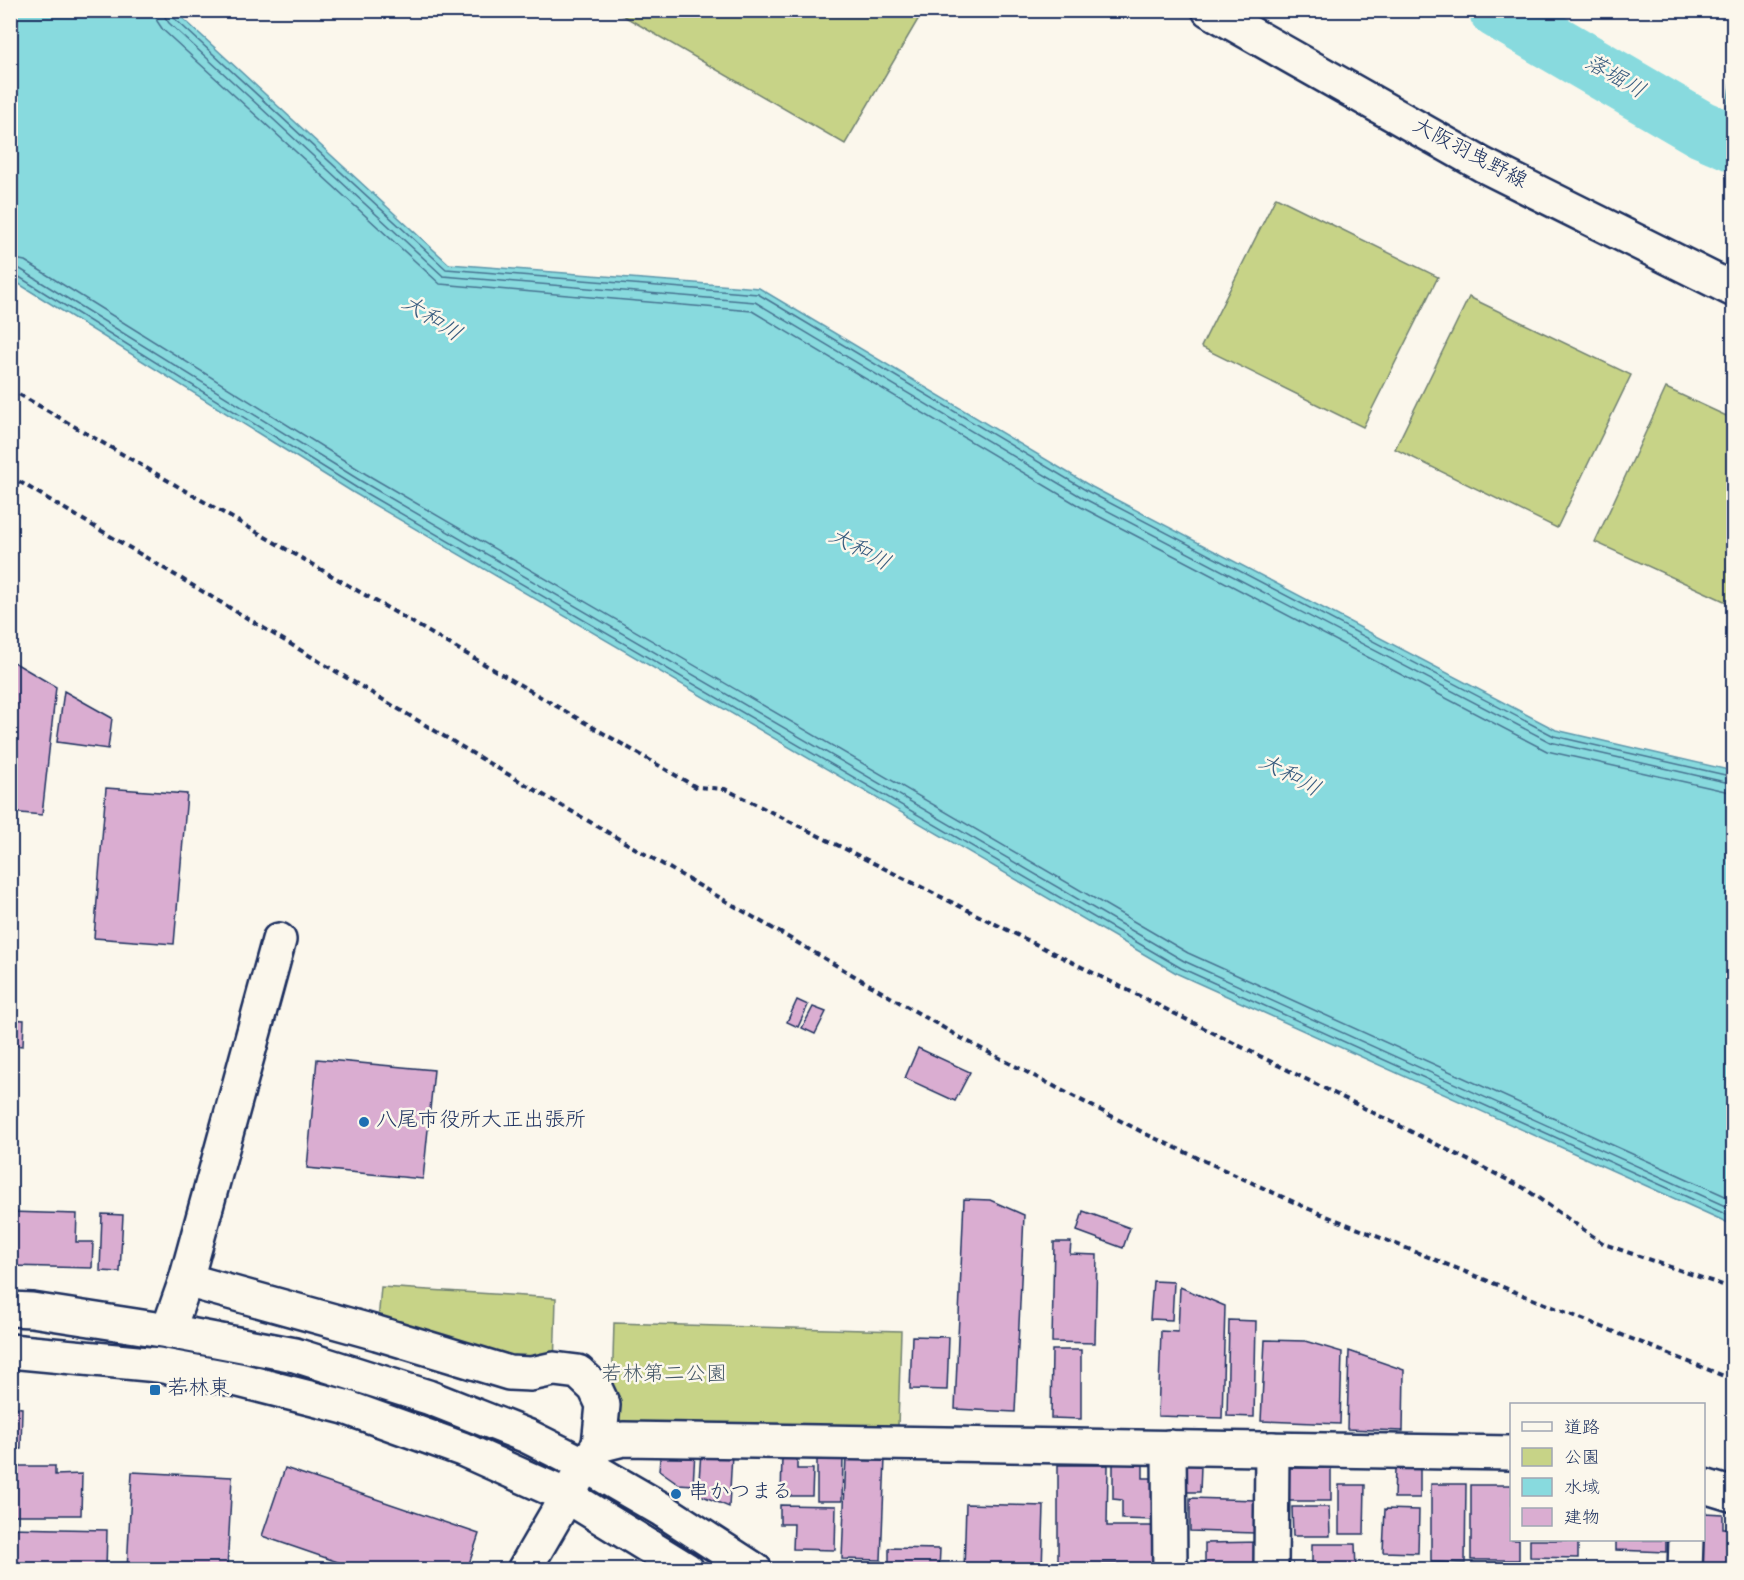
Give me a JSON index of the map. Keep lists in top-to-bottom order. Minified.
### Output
{"streets":{"street":["大阪羽曳野線"]},"water":["落堀川","大和川"],"parks":["若林第二公園"],"places":{"other":["八尾市役所大正出張所","串かつまる"],"transit":["若林東"]},"legend":["道路","公園","水域","建物"]}
